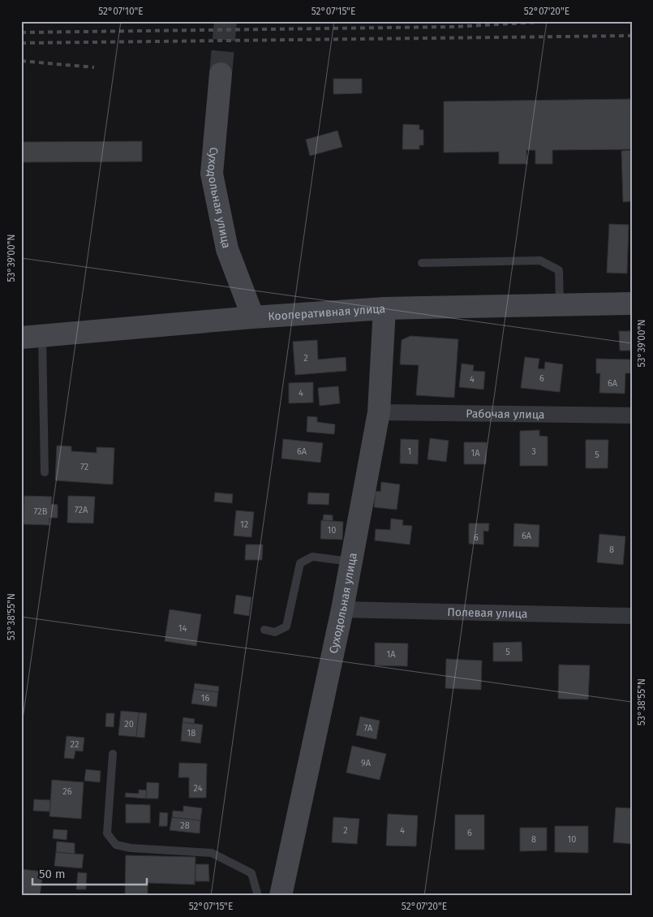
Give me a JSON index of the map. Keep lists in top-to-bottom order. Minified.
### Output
{"streets":{"street":["Суходольная улица","Кооперативная улица","Рабочая улица","Полевая улица"]},"crossings":[["Суходольная улица","Кооперативная улица"],["Суходольная улица","Рабочая улица"],["Суходольная улица","Полевая улица"]],"house_numbers":["2","6","4","6А","4","6А","1","3","1А","5","72","72А","72В","12","10","6А","6","8","14","5","1А","16","20","7А","18","22","9А","24","26","28","2","4","6","8","10"],"scale_bar":"50 m","coordinates":["52°07'10\"E","52°07'15\"E","52°07'20\"E","53°39'00\"N","53°38'55\"N"]}
